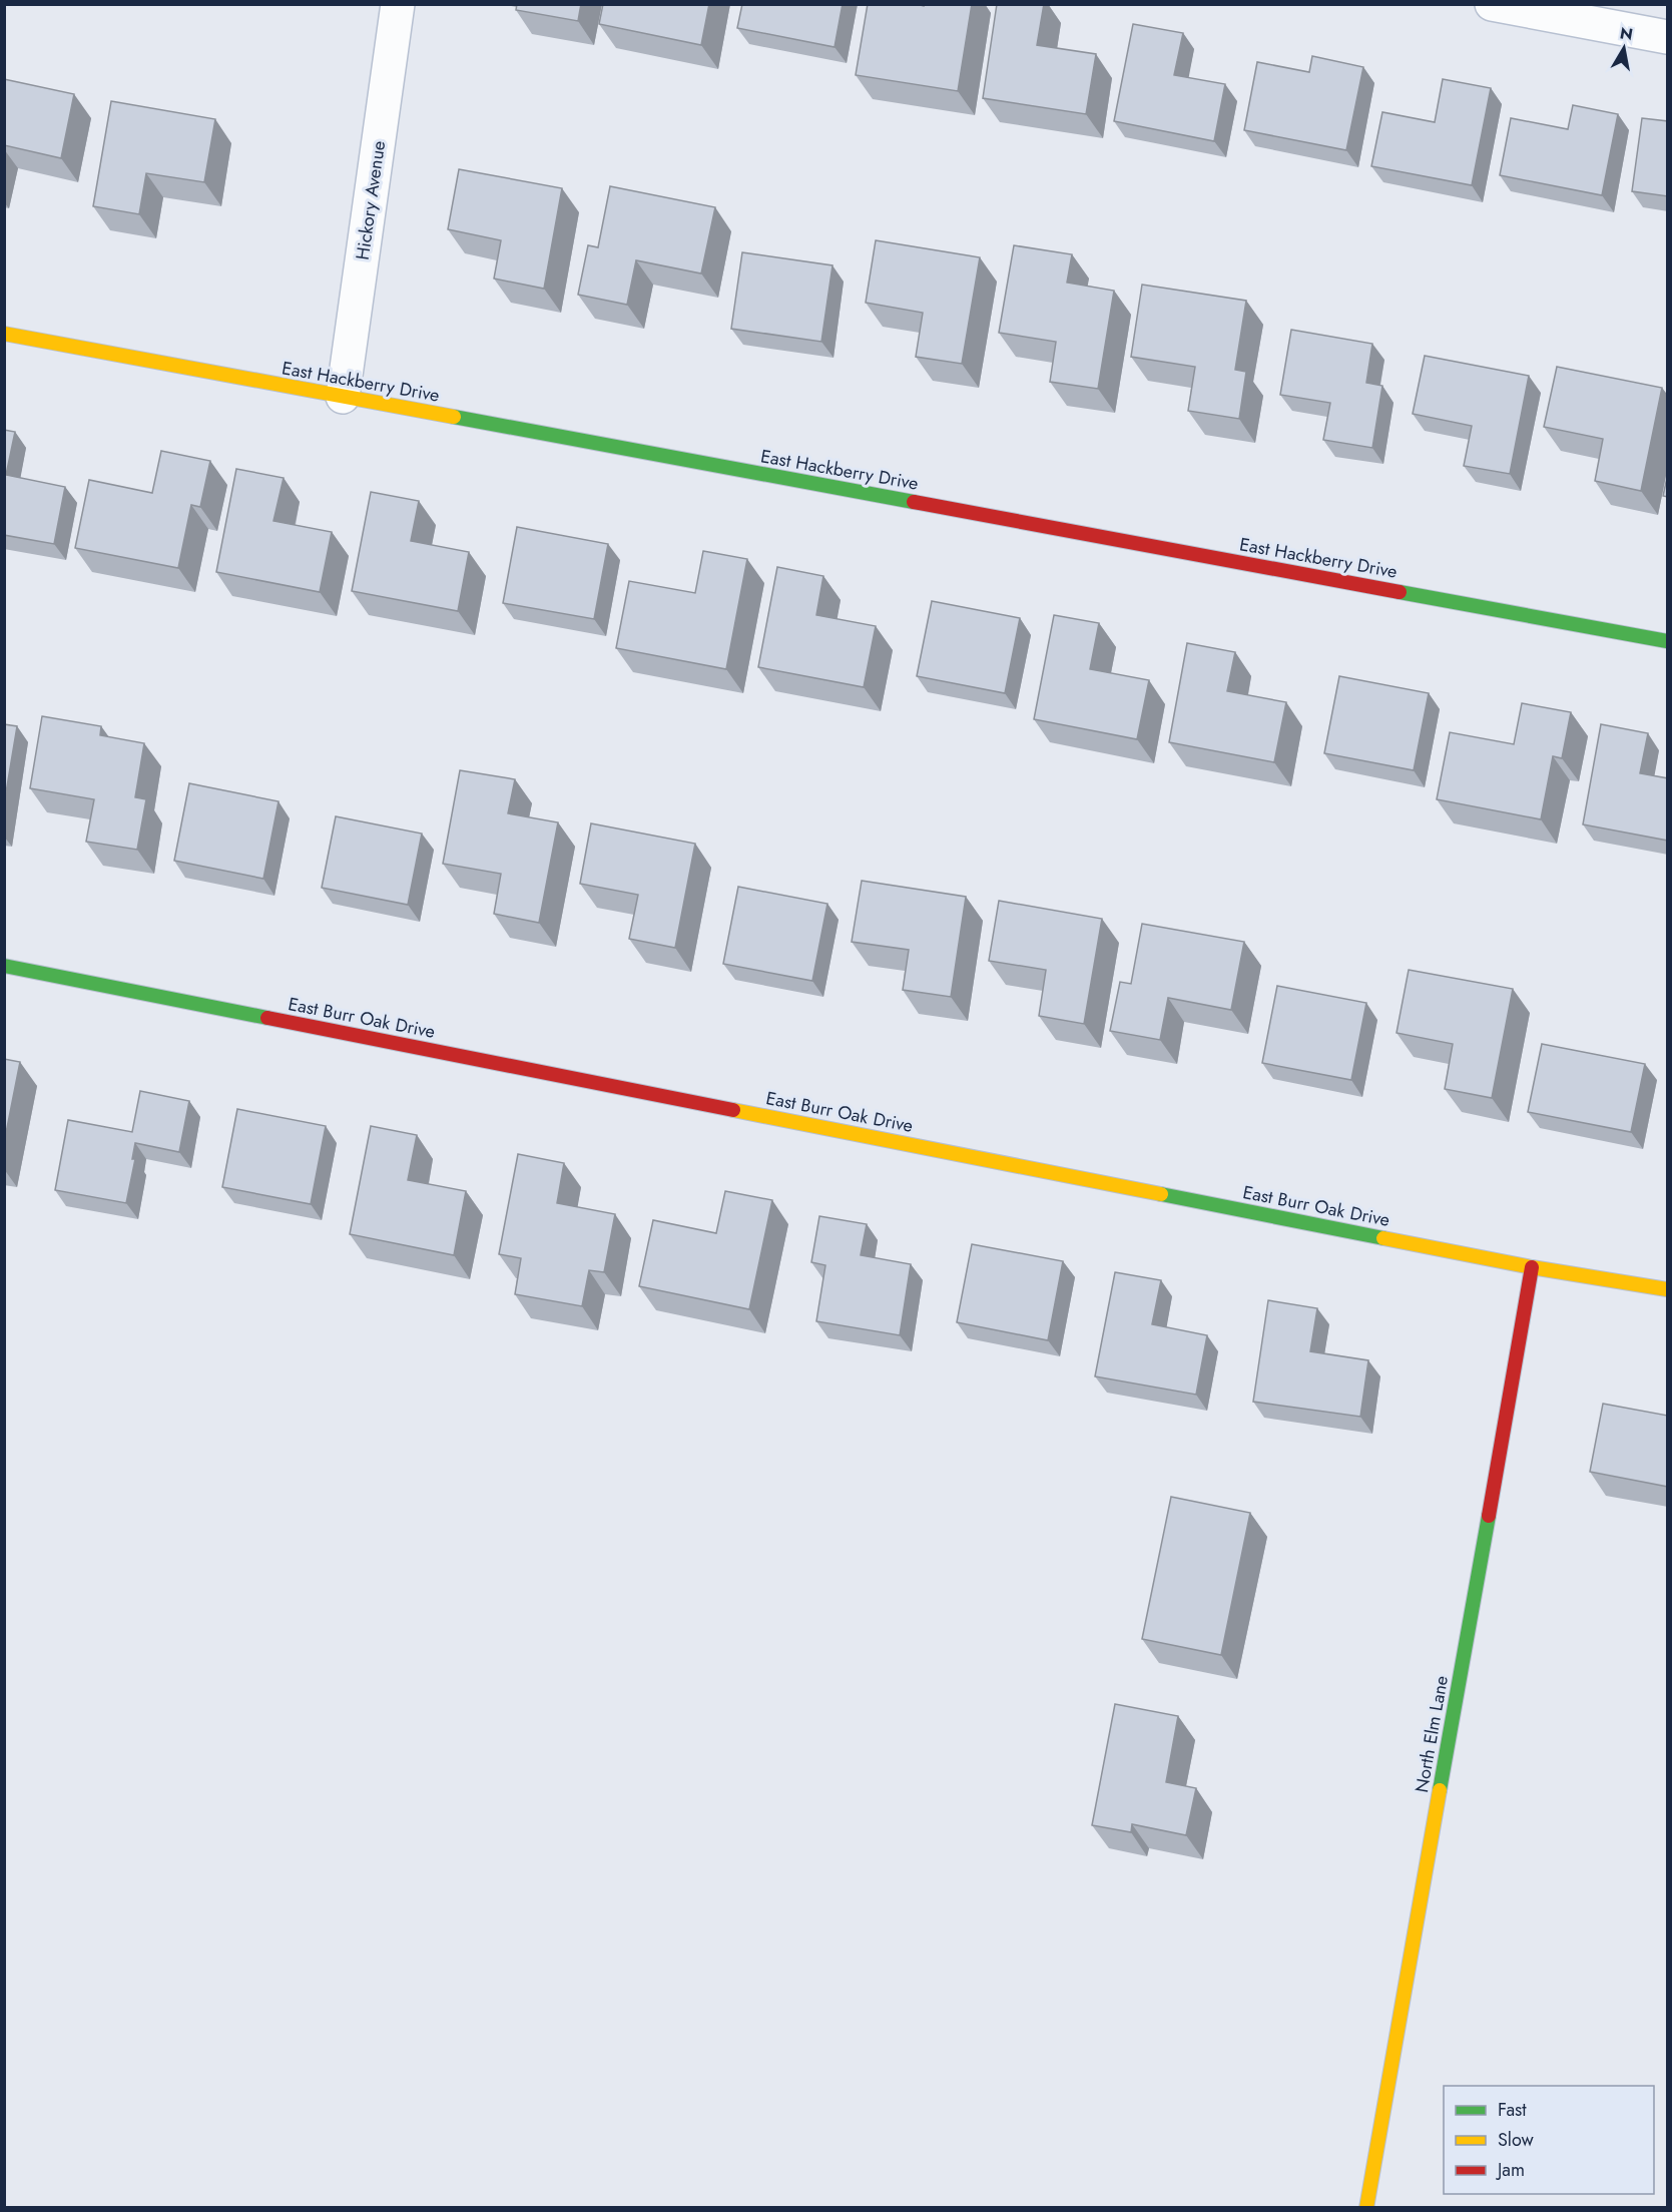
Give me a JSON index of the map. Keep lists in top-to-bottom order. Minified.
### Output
{"streets":{"street":["Hickory Avenue","East Hackberry Drive","East Burr Oak Drive","North Elm Lane"]},"crossings":[["Hickory Avenue","East Hackberry Drive"],["East Burr Oak Drive","North Elm Lane"]],"legend":["Fast","Slow","Jam"],"north":"top"}
